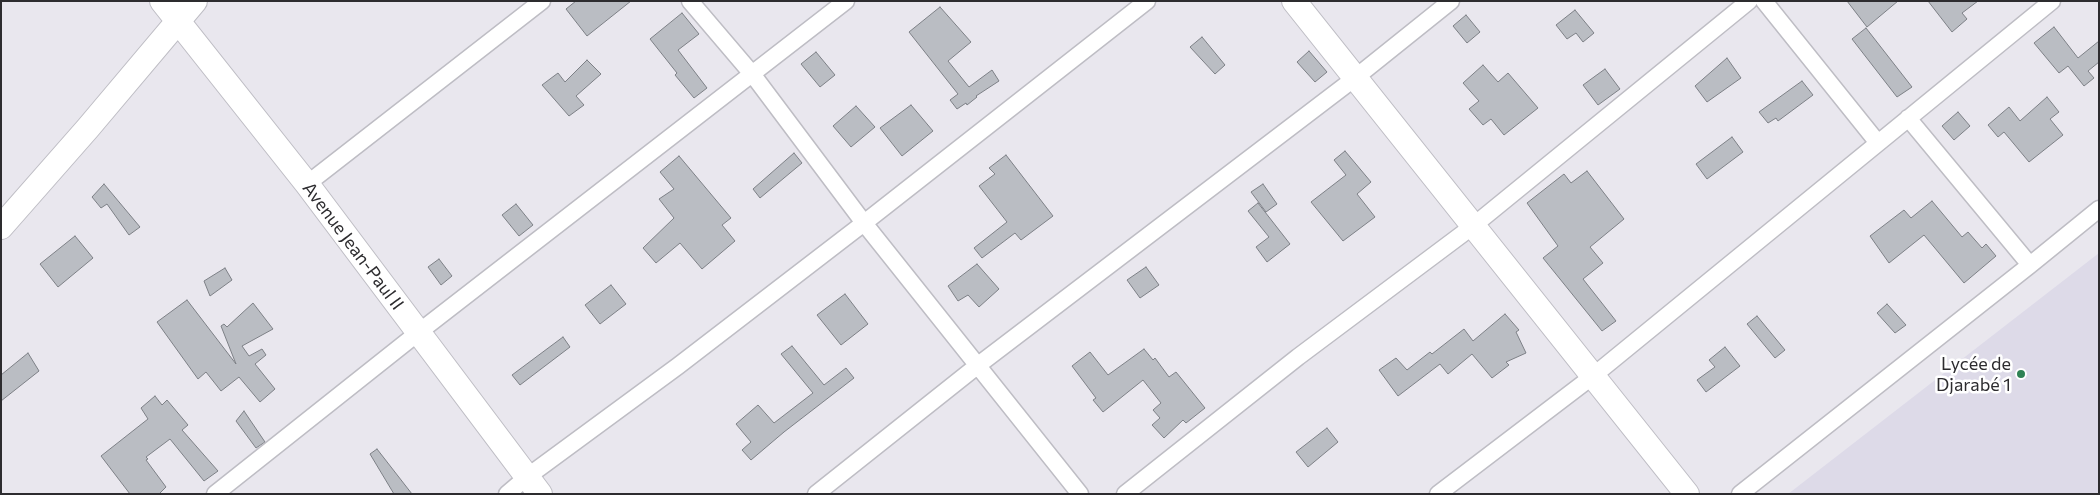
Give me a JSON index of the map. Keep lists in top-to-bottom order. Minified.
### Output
{"streets":{"street":["Avenue Jean-Paul II"]},"places":["Lycée de Djarabé 1"]}
